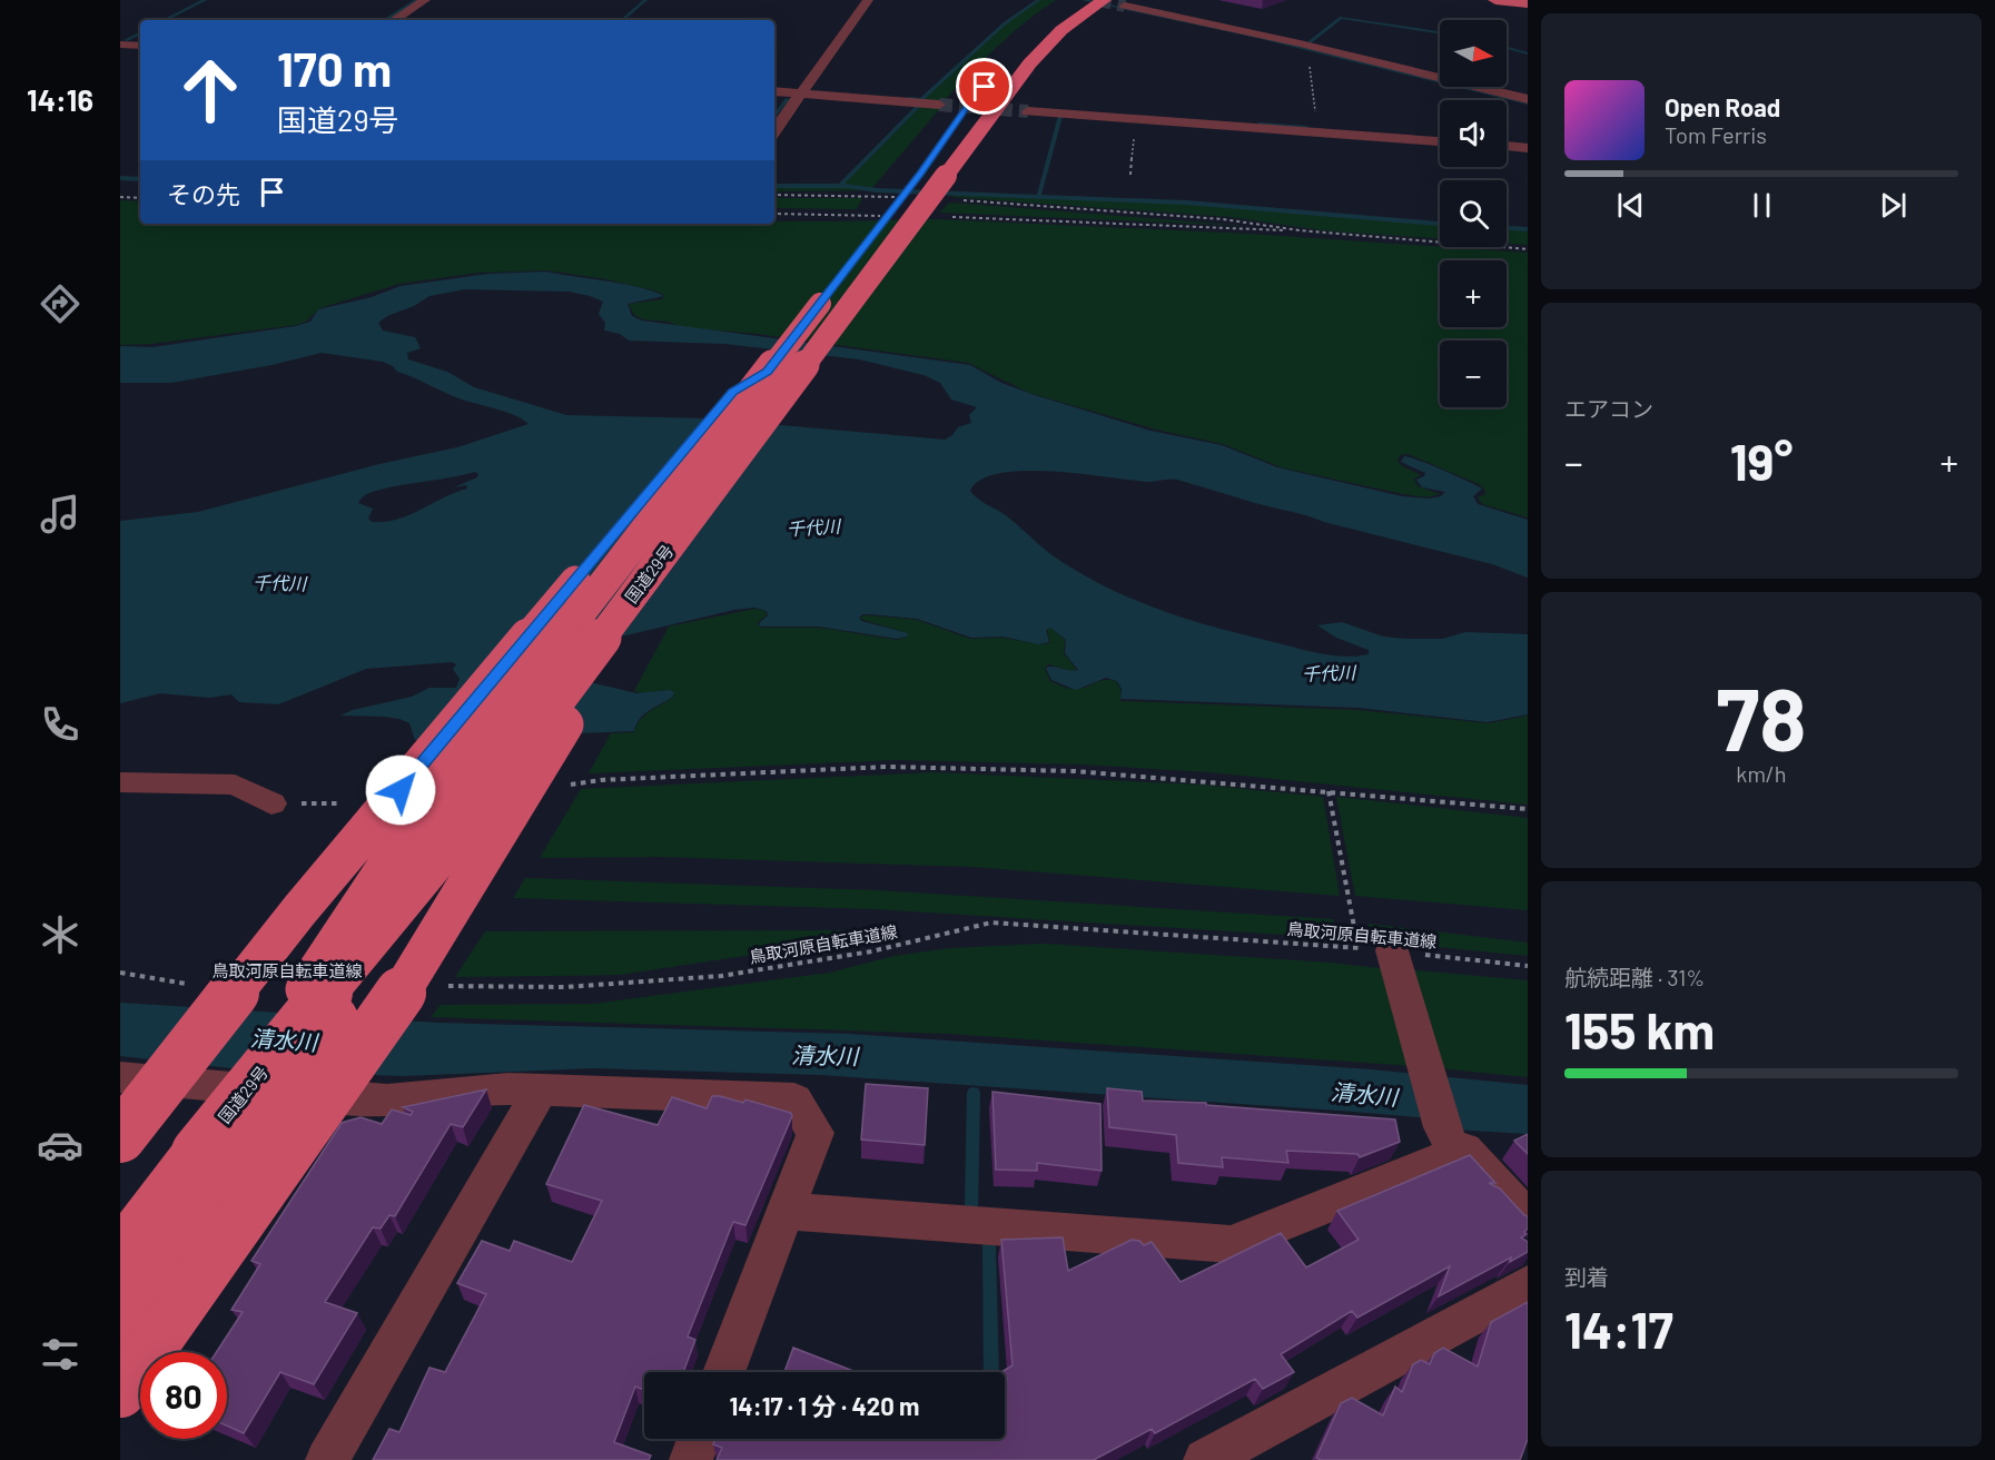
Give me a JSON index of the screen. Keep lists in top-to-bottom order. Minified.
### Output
{"streets":{"highway":["国道29号"],"path":["鳥取河原自転車道線"]},"water":["千代川","清水川"],"north":"right","page":{"tabs":"14:16","map_buttons":["+","−"],"turn":["170 m","国道29号"],"song":["Open Road","Tom Ferris"],"then":"その先","tile":["エアコン",["78","km/h"],["航続距離 · 31%","155 km"],["到着","14:17"]],"heat":["−","19°","+"],"limit":"80","trip":"14:17 · 1 分 · 420 m"}}
